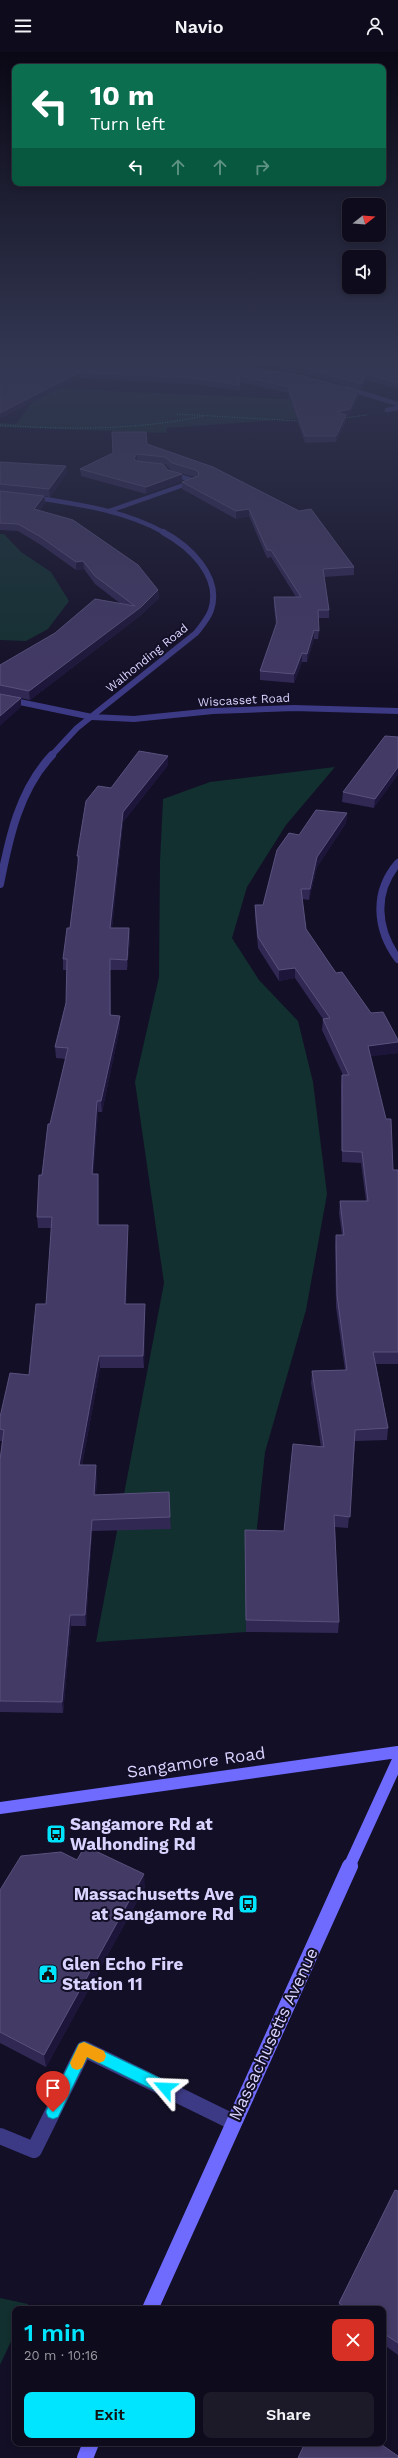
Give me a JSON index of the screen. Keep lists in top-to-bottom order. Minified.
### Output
{"streets":{"main road":["Sangamore Road","Massachusetts Avenue"],"street":["Walhonding Road","Wiscasset Road"]},"crossings":[["Walhonding Road","Wiscasset Road"]],"places":{"bus stop":["Sangamore Rd at Walhonding Rd","Massachusetts Ave at Sangamore Rd"],"public building":["Glen Echo Fire Station 11"]},"north":"right","page":{"header":"Navio","turn":["10 m","Turn left"],"heading":["1 min","20 m · 10:16"],"buttons":["Exit","Share"]}}
